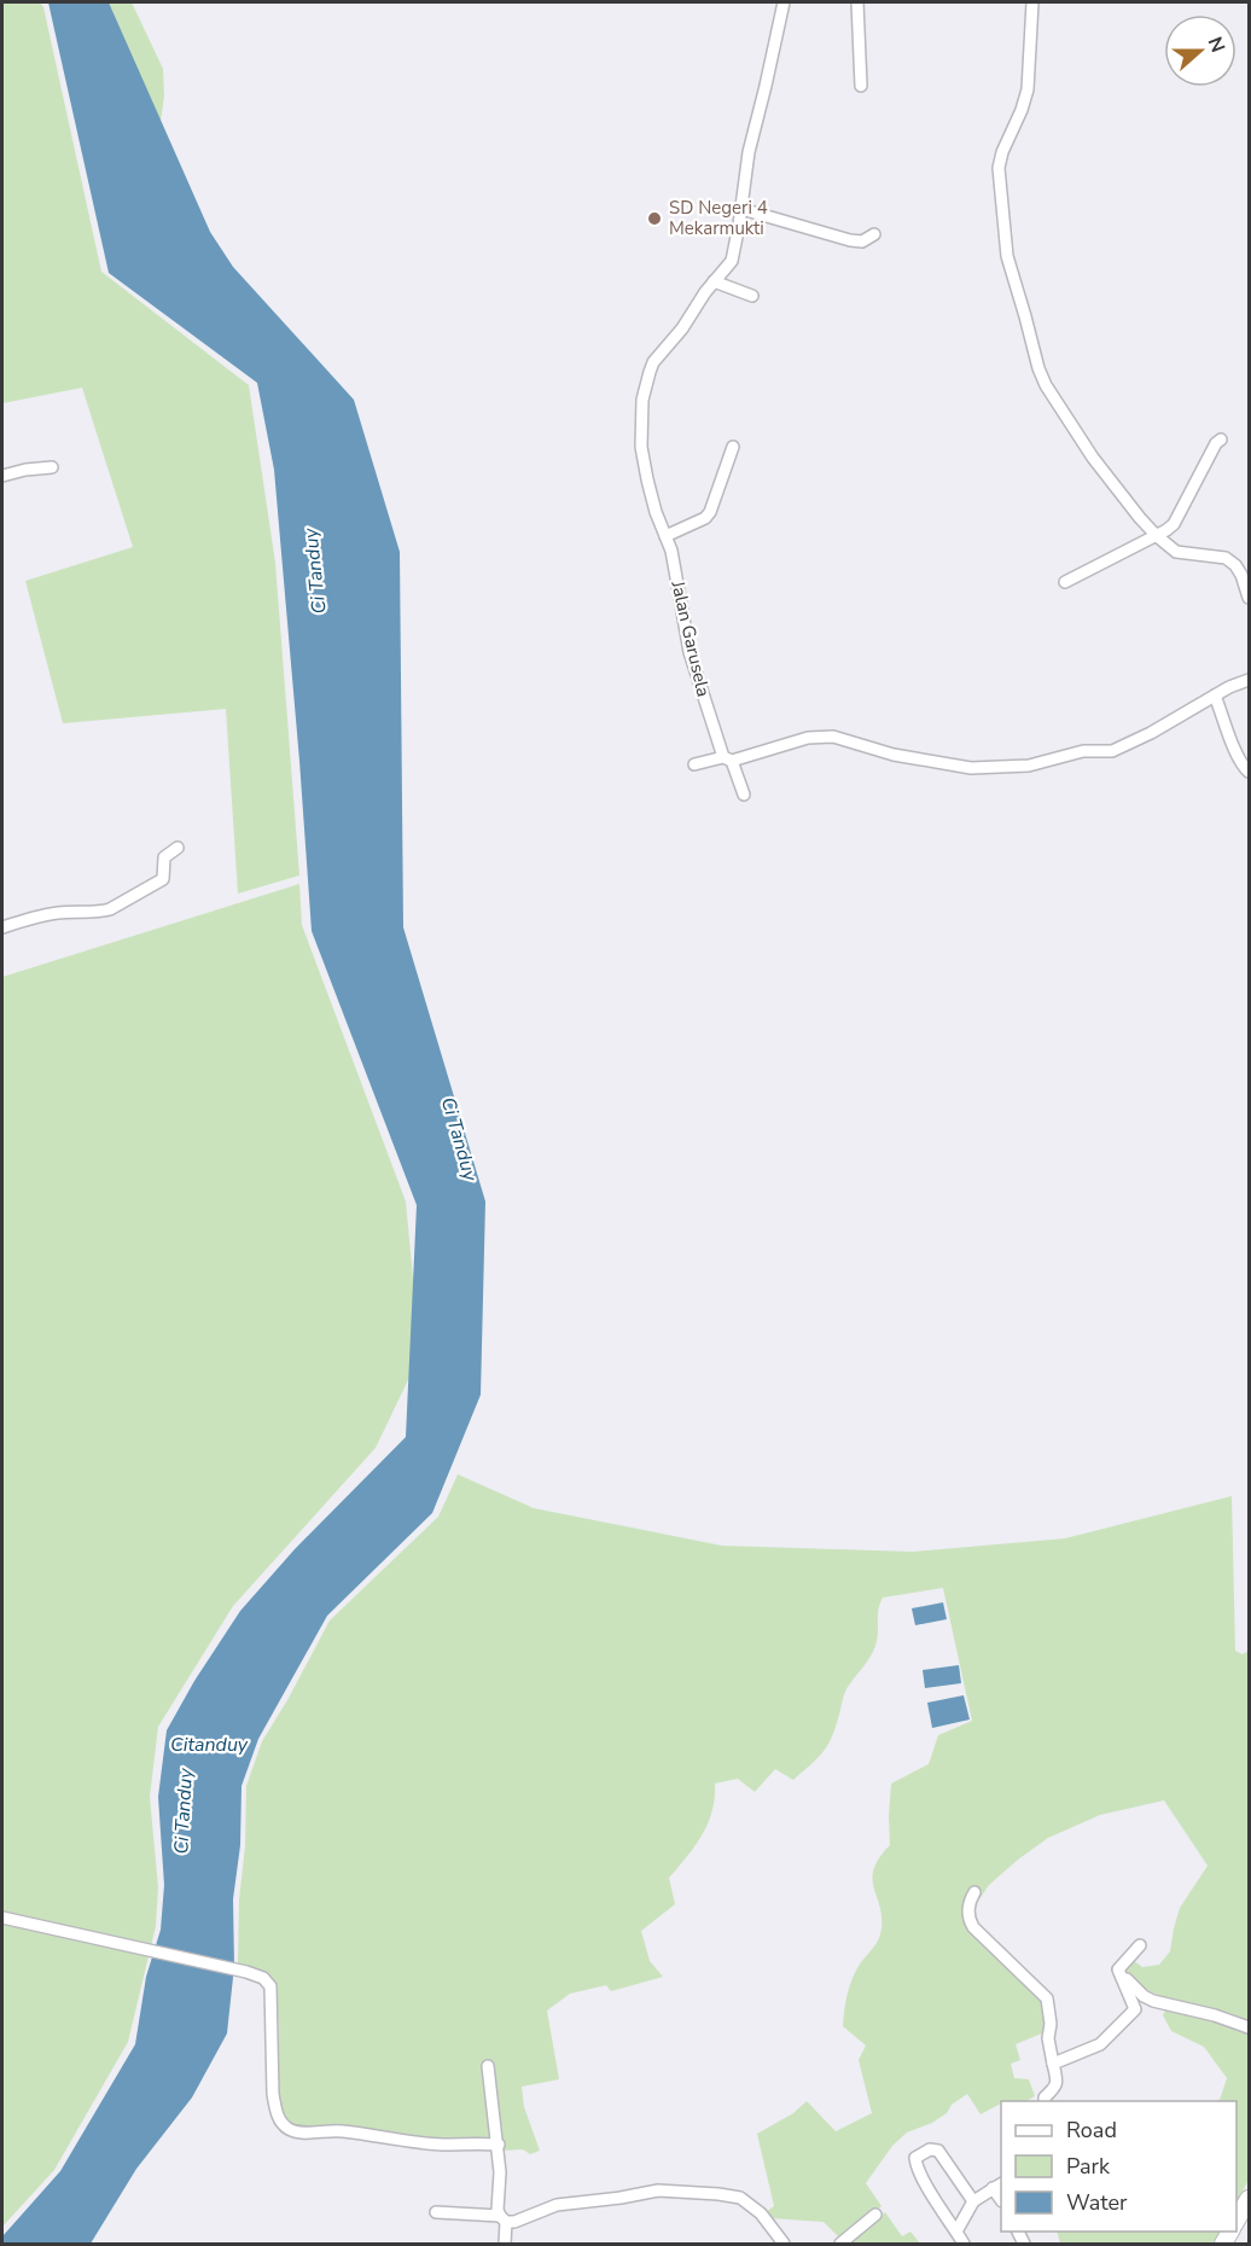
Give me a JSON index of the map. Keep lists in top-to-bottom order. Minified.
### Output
{"streets":{"street":["Jalan Garusela"]},"water":["Ci Tanduy","Citanduy"],"places":["SD Negeri 4 Mekarmukti"],"legend":["Road","Park","Water"],"north":"right"}
